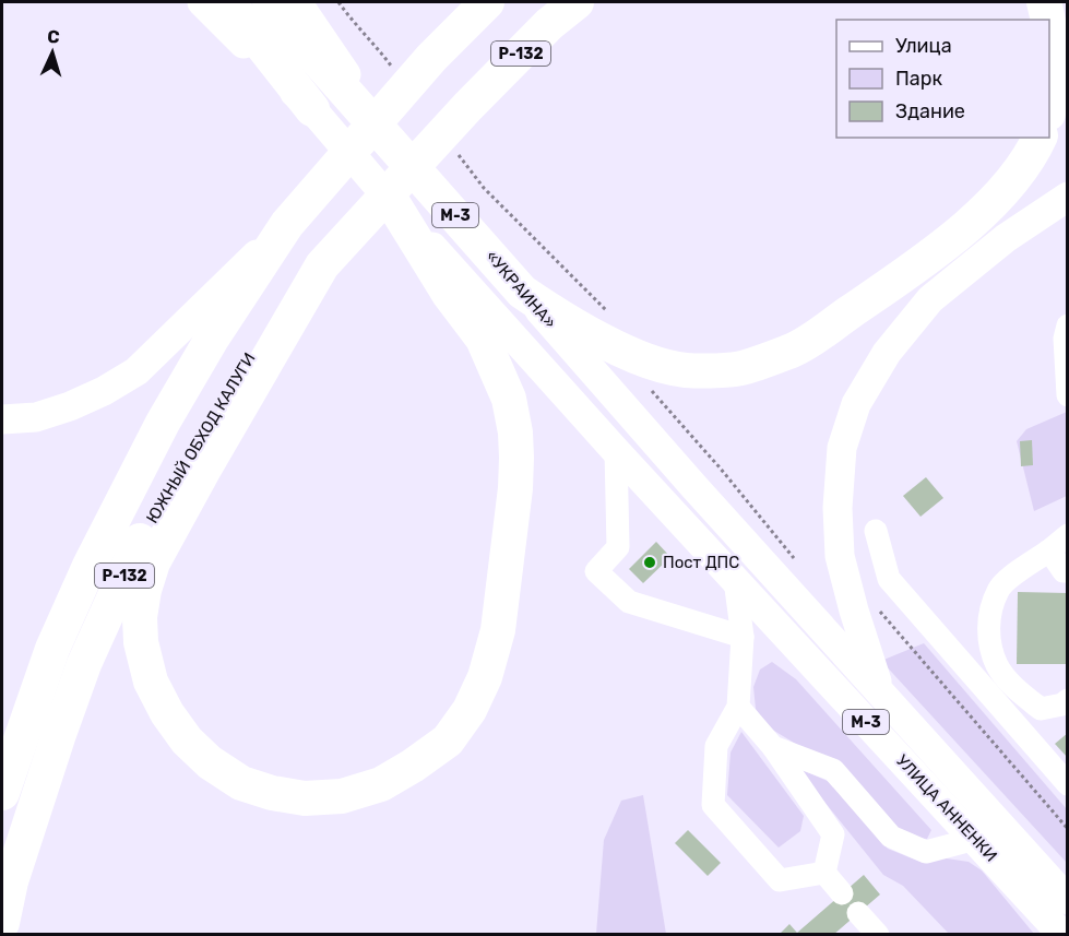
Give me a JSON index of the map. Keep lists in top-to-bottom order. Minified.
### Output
{"streets":{"highway":["Р-132","М-3","«УКРАИНА»","ЮЖНЫЙ ОБХОД КАЛУГИ"],"main road":["УЛИЦА АННЕНКИ"]},"crossings":[["Р-132","ЮЖНЫЙ ОБХОД КАЛУГИ"],["М-3","УЛИЦА АННЕНКИ"],["«УКРАИНА»","УЛИЦА АННЕНКИ"]],"places":["Пост ДПС"],"legend":["Улица","Парк","Здание"],"north":"top"}
